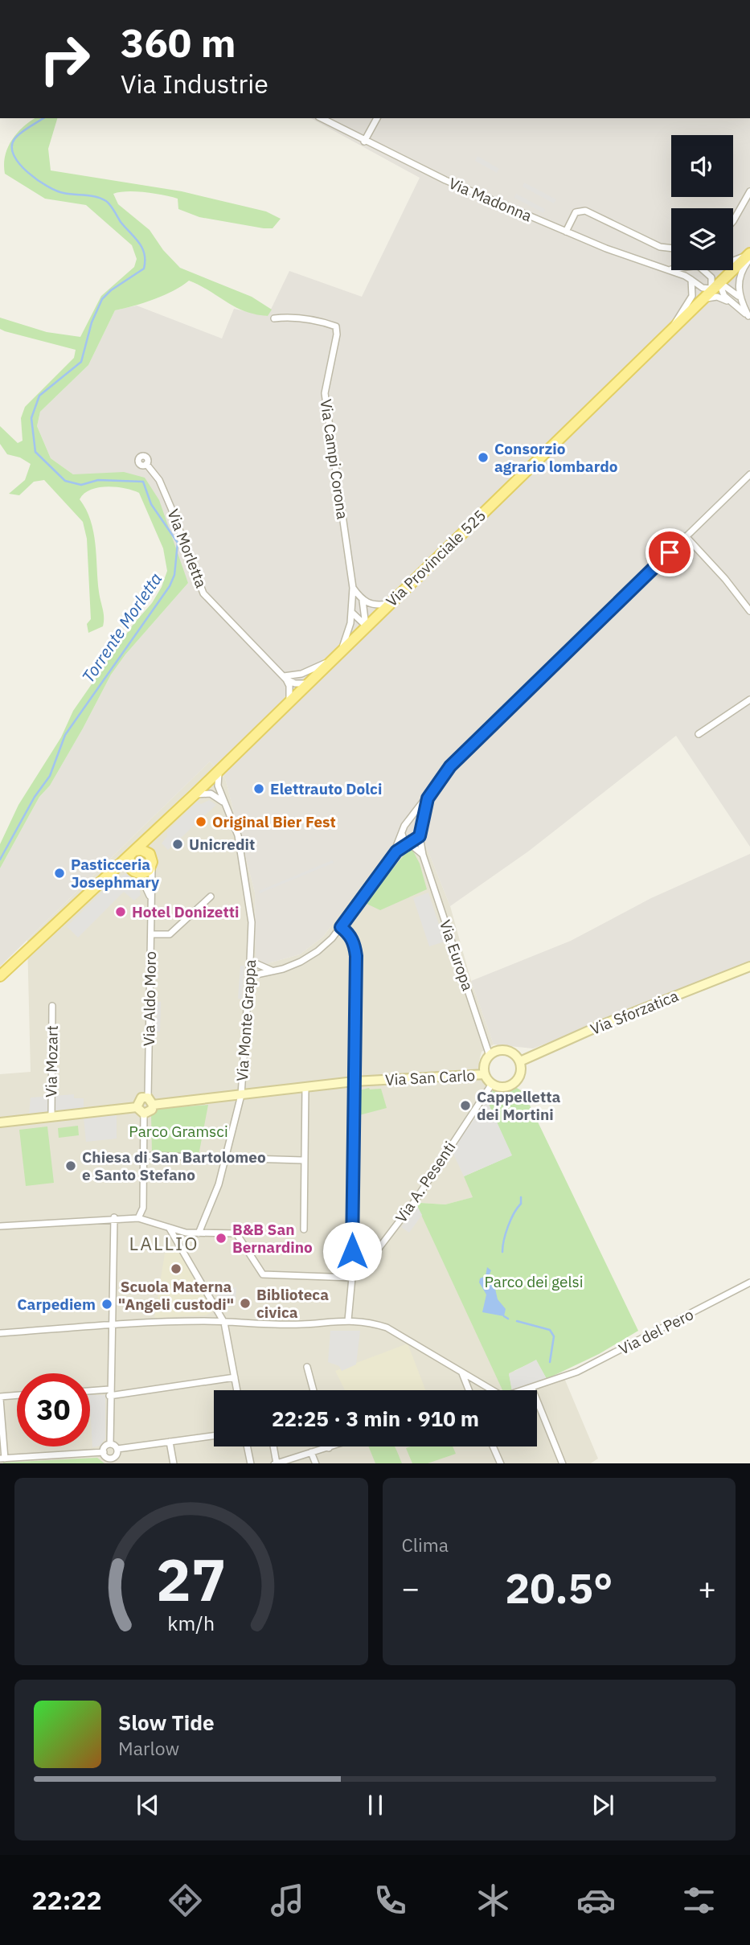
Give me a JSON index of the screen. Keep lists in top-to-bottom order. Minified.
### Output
{"streets":{"main road":["Via Provinciale 525"],"street":["Via Madonna","Via Campi Corona","Via Morletta","Via Europa","Via Aldo Moro","Via Sforzatica","Via Monte Grappa","Via Mozart","Via San Carlo","Via A. Pesenti","Via del Pero"]},"crossings":[["Via Madonna","Via Provinciale 525"],["Via Campi Corona","Via Provinciale 525"],["Via Provinciale 525","Via Aldo Moro"],["Via Provinciale 525","Via Monte Grappa"],["Via Europa","Via Sforzatica"],["Via Europa","Via San Carlo"],["Via Europa","Via A. Pesenti"],["Via Aldo Moro","Via San Carlo"],["Via Sforzatica","Via San Carlo"],["Via Sforzatica","Via A. Pesenti"],["Via Monte Grappa","Via San Carlo"],["Via San Carlo","Via A. Pesenti"]],"districts":["LALLIO"],"water":["Torrente Morletta"],"parks":["Parco Gramsci","Parco dei gelsi"],"places":["Consorzio agrario lombardo","Elettrauto Dolci","Original Bier Fest","Unicredit","Pasticceria Josephmary","Hotel Donizetti","Cappelletta dei Mortini","Chiesa di San Bartolomeo e Santo Stefano","B&B San Bernardino","Scuola Materna \"Angeli custodi\"","Biblioteca civica","Carpediem"],"page":{"turn":["360 m","Via Industrie"],"limit":"30","trip":"22:25 · 3 min · 910 m","tile":"Clima","heat":["−","20.5°","+"],"song":["Slow Tide","Marlow"],"tabs":"22:22","gauge":["27","km/h"]}}
